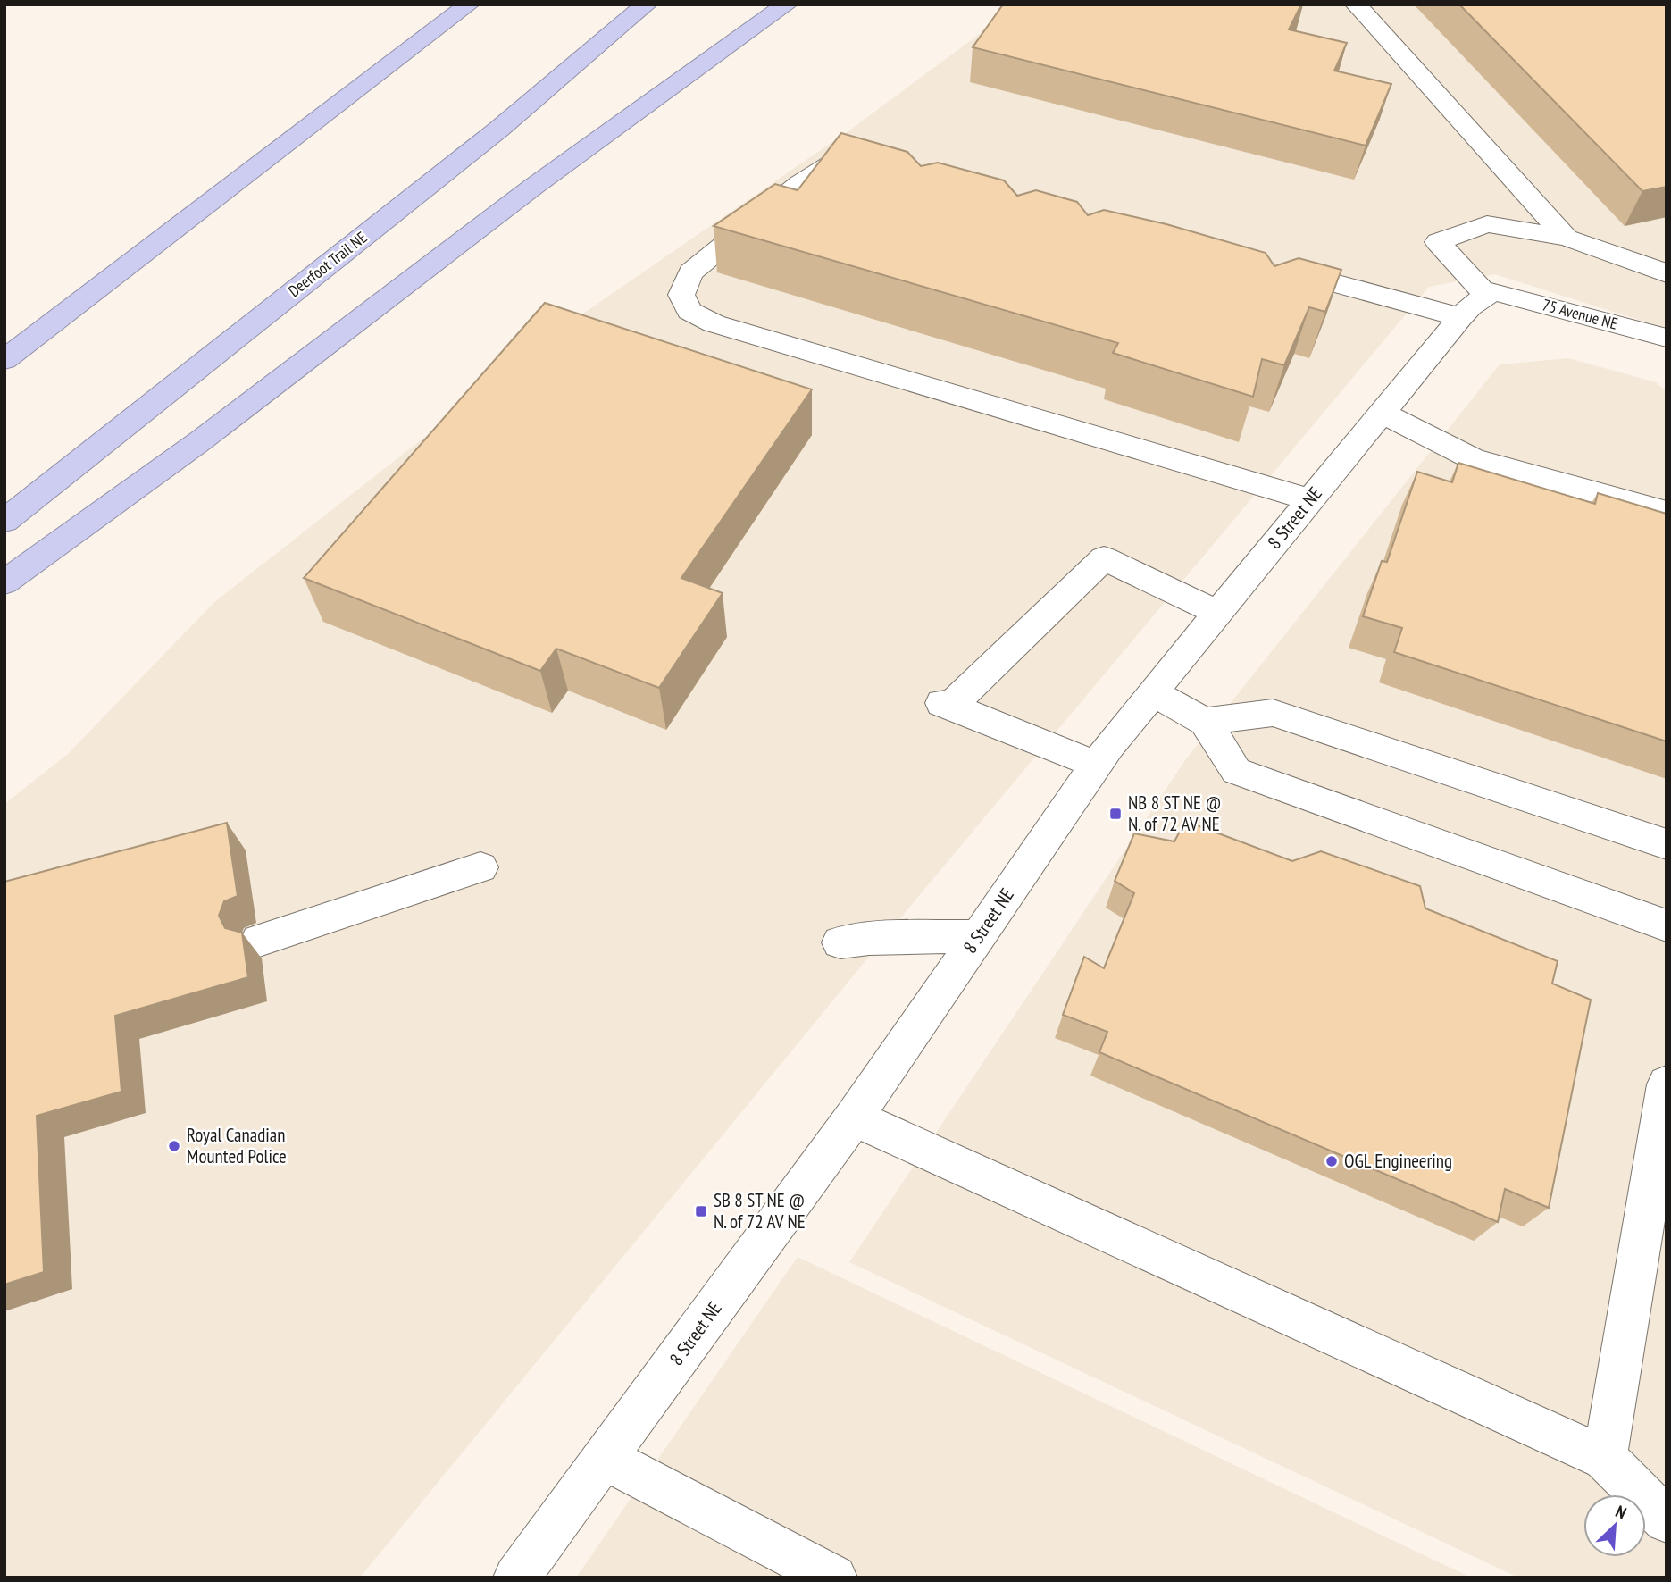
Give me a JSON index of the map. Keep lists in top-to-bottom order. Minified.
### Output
{"streets":{"highway":["Deerfoot Trail NE"],"street":["75 Avenue NE","8 Street NE"]},"crossings":[["75 Avenue NE","8 Street NE"]],"places":{"transit":["NB 8 ST NE @ N. of 72 AV NE","SB 8 ST NE @ N. of 72 AV NE"],"other":["Royal Canadian Mounted Police","OGL Engineering"]},"north":"top right"}
